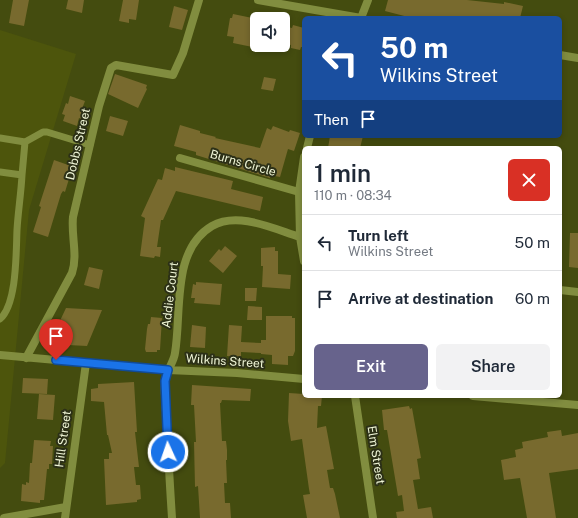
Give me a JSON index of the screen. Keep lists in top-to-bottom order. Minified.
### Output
{"streets":{"street":["Dobbs Street","Burns Circle","Addie Court","Wilkins Street","Hill Street","Elm Street"]},"crossings":[["Dobbs Street","Wilkins Street"],["Addie Court","Wilkins Street"],["Wilkins Street","Hill Street"]],"page":{"turn":["50 m","Wilkins Street"],"then":"Then","heading":["1 min","110 m · 08:34"],"list":[{"name":"Turn left","note":"Wilkins Street","value":"50 m"},{"name":"Arrive at destination","value":"60 m"}],"buttons":["Exit","Share"]}}
